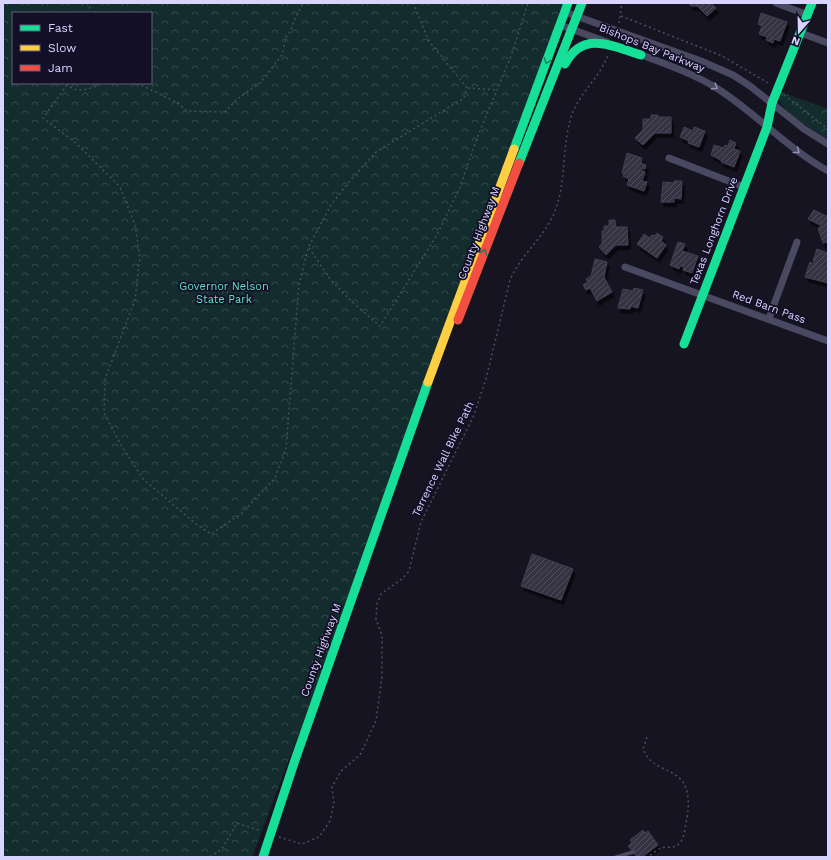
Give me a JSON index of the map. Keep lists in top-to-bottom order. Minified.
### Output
{"streets":{"main road":["Texas Longhorn Drive","County Highway M"],"street":["Bishops Bay Parkway","Red Barn Pass"],"path":["Terrence Wall Bike Path"]},"crossings":[["Bishops Bay Parkway","Texas Longhorn Drive"],["Bishops Bay Parkway","County Highway M"],["Texas Longhorn Drive","Red Barn Pass"]],"parks":["Governor Nelson State Park"],"legend":["Fast","Slow","Jam"],"north":"bottom"}
